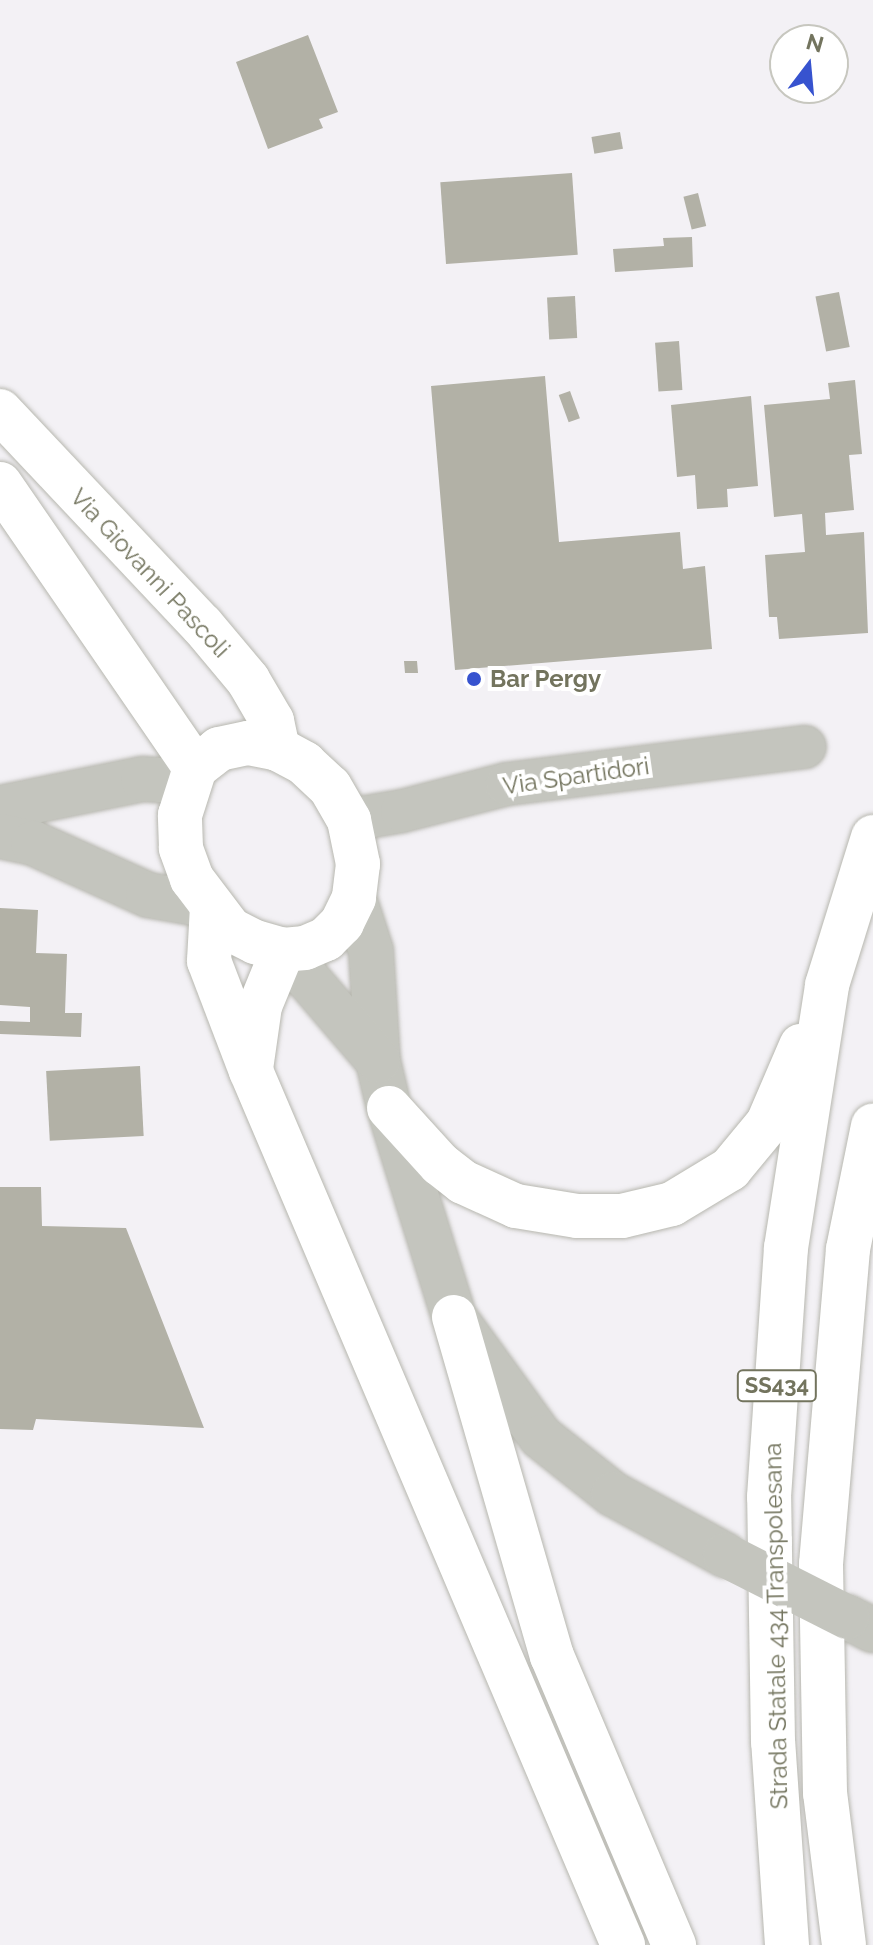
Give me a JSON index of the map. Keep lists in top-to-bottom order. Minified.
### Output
{"streets":{"main road":["Via Giovanni Pascoli","SS434","Strada Statale 434 Transpolesana"],"street":["Via Spartidori"]},"crossings":[["Via Giovanni Pascoli","Via Spartidori"]],"places":["Bar Pergy"],"north":"top"}
